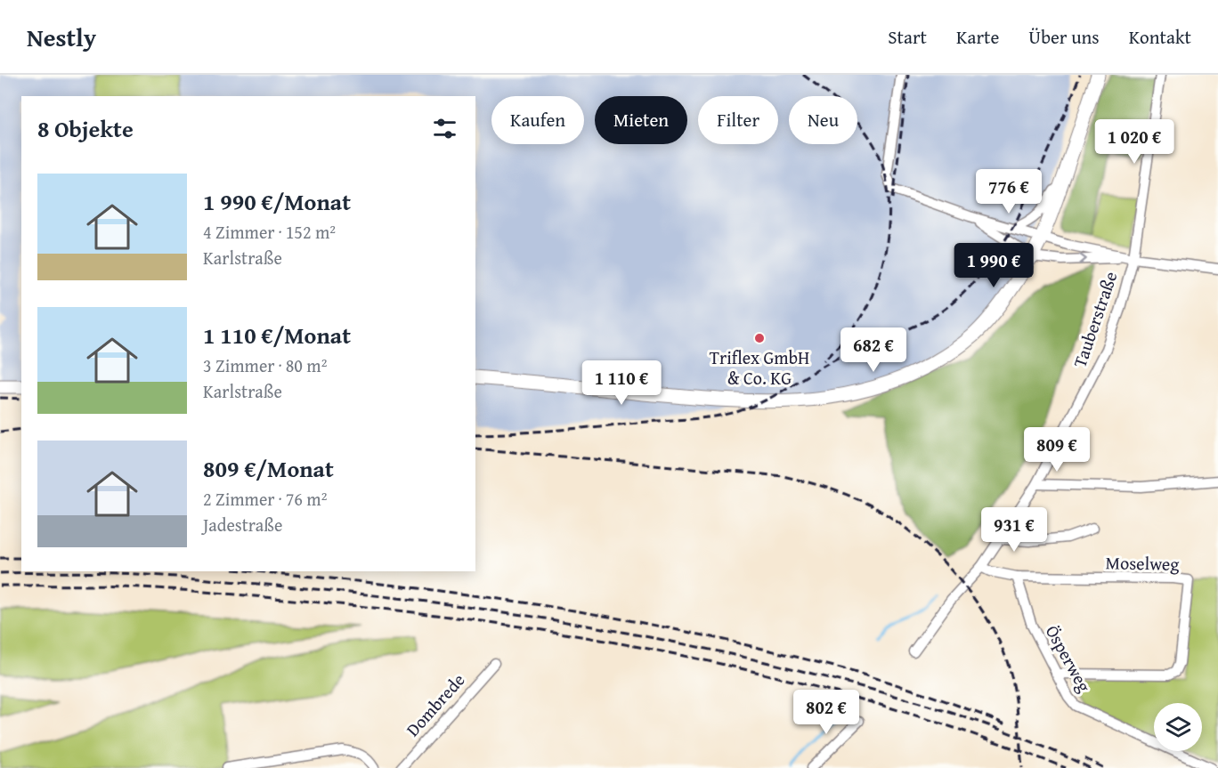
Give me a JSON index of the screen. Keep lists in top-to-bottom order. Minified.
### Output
{"streets":{"street":["Tauberstraße","Moselweg","Ösperweg","Dombrede"]},"crossings":[["Tauberstraße","Moselweg"],["Moselweg","Ösperweg"]],"places":["Triflex GmbH & Co. KG"],"page":{"header":"Nestly","nav":["Start","Karte","Über uns","Kontakt"],"chip":["Kaufen","Mieten","Filter","Neu"],"heading":"8 Objekte","price":["1 020 €","776 €","1 990 €","682 €","1 110 €","809 €","931 €","802 €"],"list":[{"name":"1 990 €/Monat","note":"4 Zimmer · 152 m² · Karlstraße"},{"name":"1 110 €/Monat","note":"3 Zimmer · 80 m² · Karlstraße"},{"name":"809 €/Monat","note":"2 Zimmer · 76 m² · Jadestraße"}]}}
